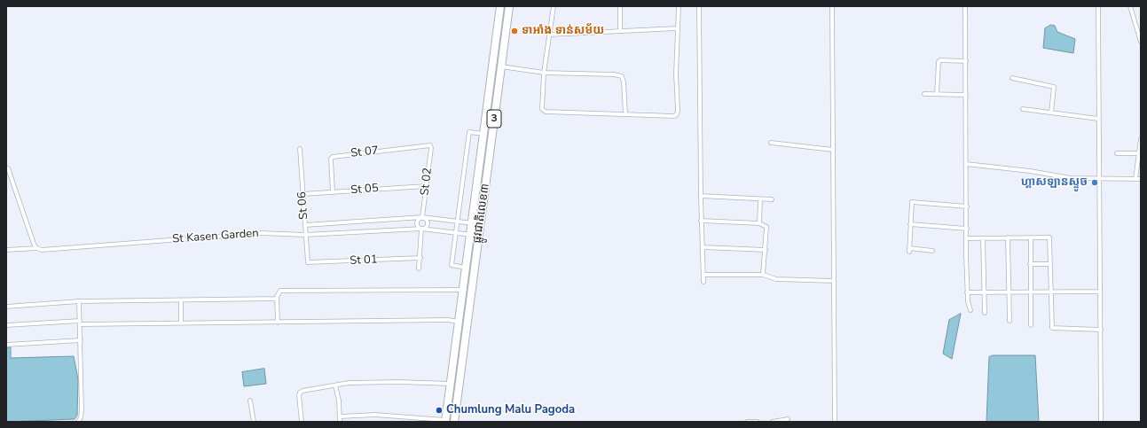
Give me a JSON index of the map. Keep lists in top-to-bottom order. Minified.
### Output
{"streets":{"highway":["3","ផ្លូវជាតិលេខ៣"],"street":["St 07","St 02","St 05","St 06","St Kasen Garden","St 01"]},"crossings":[["St 07","St 02"],["St 07","St 05"],["St 02","St 05"],["St 02","St Kasen Garden"],["St 05","St 06"],["St 06","St Kasen Garden"],["St 06","St 01"],["ផ្លូវជាតិលេខ៣","St Kasen Garden"]],"places":["ទាអាំង ទាន់សម័យ","ហ្គាសឡានស្ទូច","Chumlung Malu Pagoda"]}
